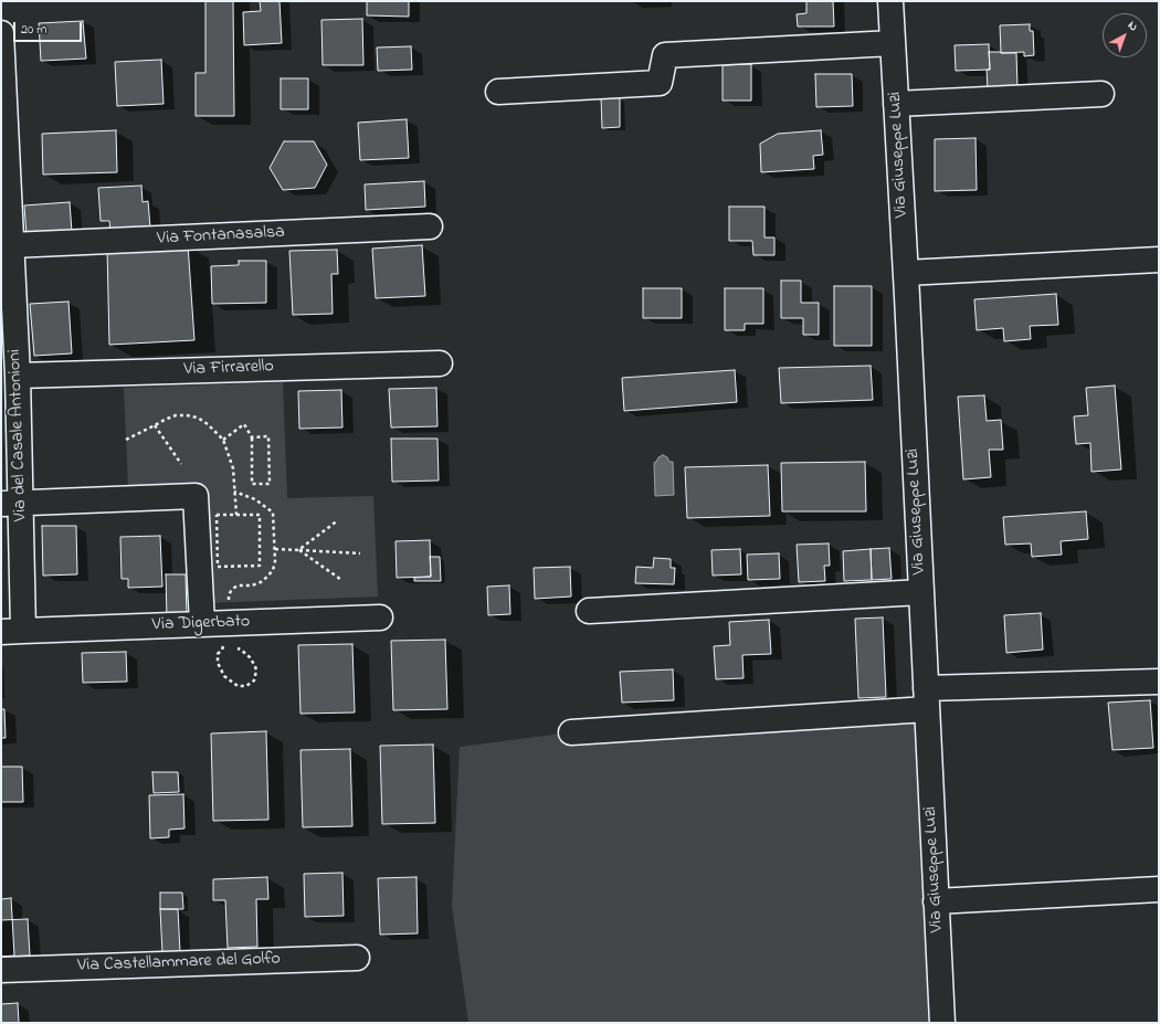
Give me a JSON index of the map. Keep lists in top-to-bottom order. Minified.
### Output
{"streets":{"street":["Via Giuseppe Luzi","Via Fontanasalsa","Via Firrarello","Via del Casale Antonioni","Via Digerbato","Via Castellammare del Golfo"]},"crossings":[["Via Fontanasalsa","Via del Casale Antonioni"],["Via Firrarello","Via del Casale Antonioni"],["Via del Casale Antonioni","Via Digerbato"]],"scale_bar":"20 m","north":"top right"}
